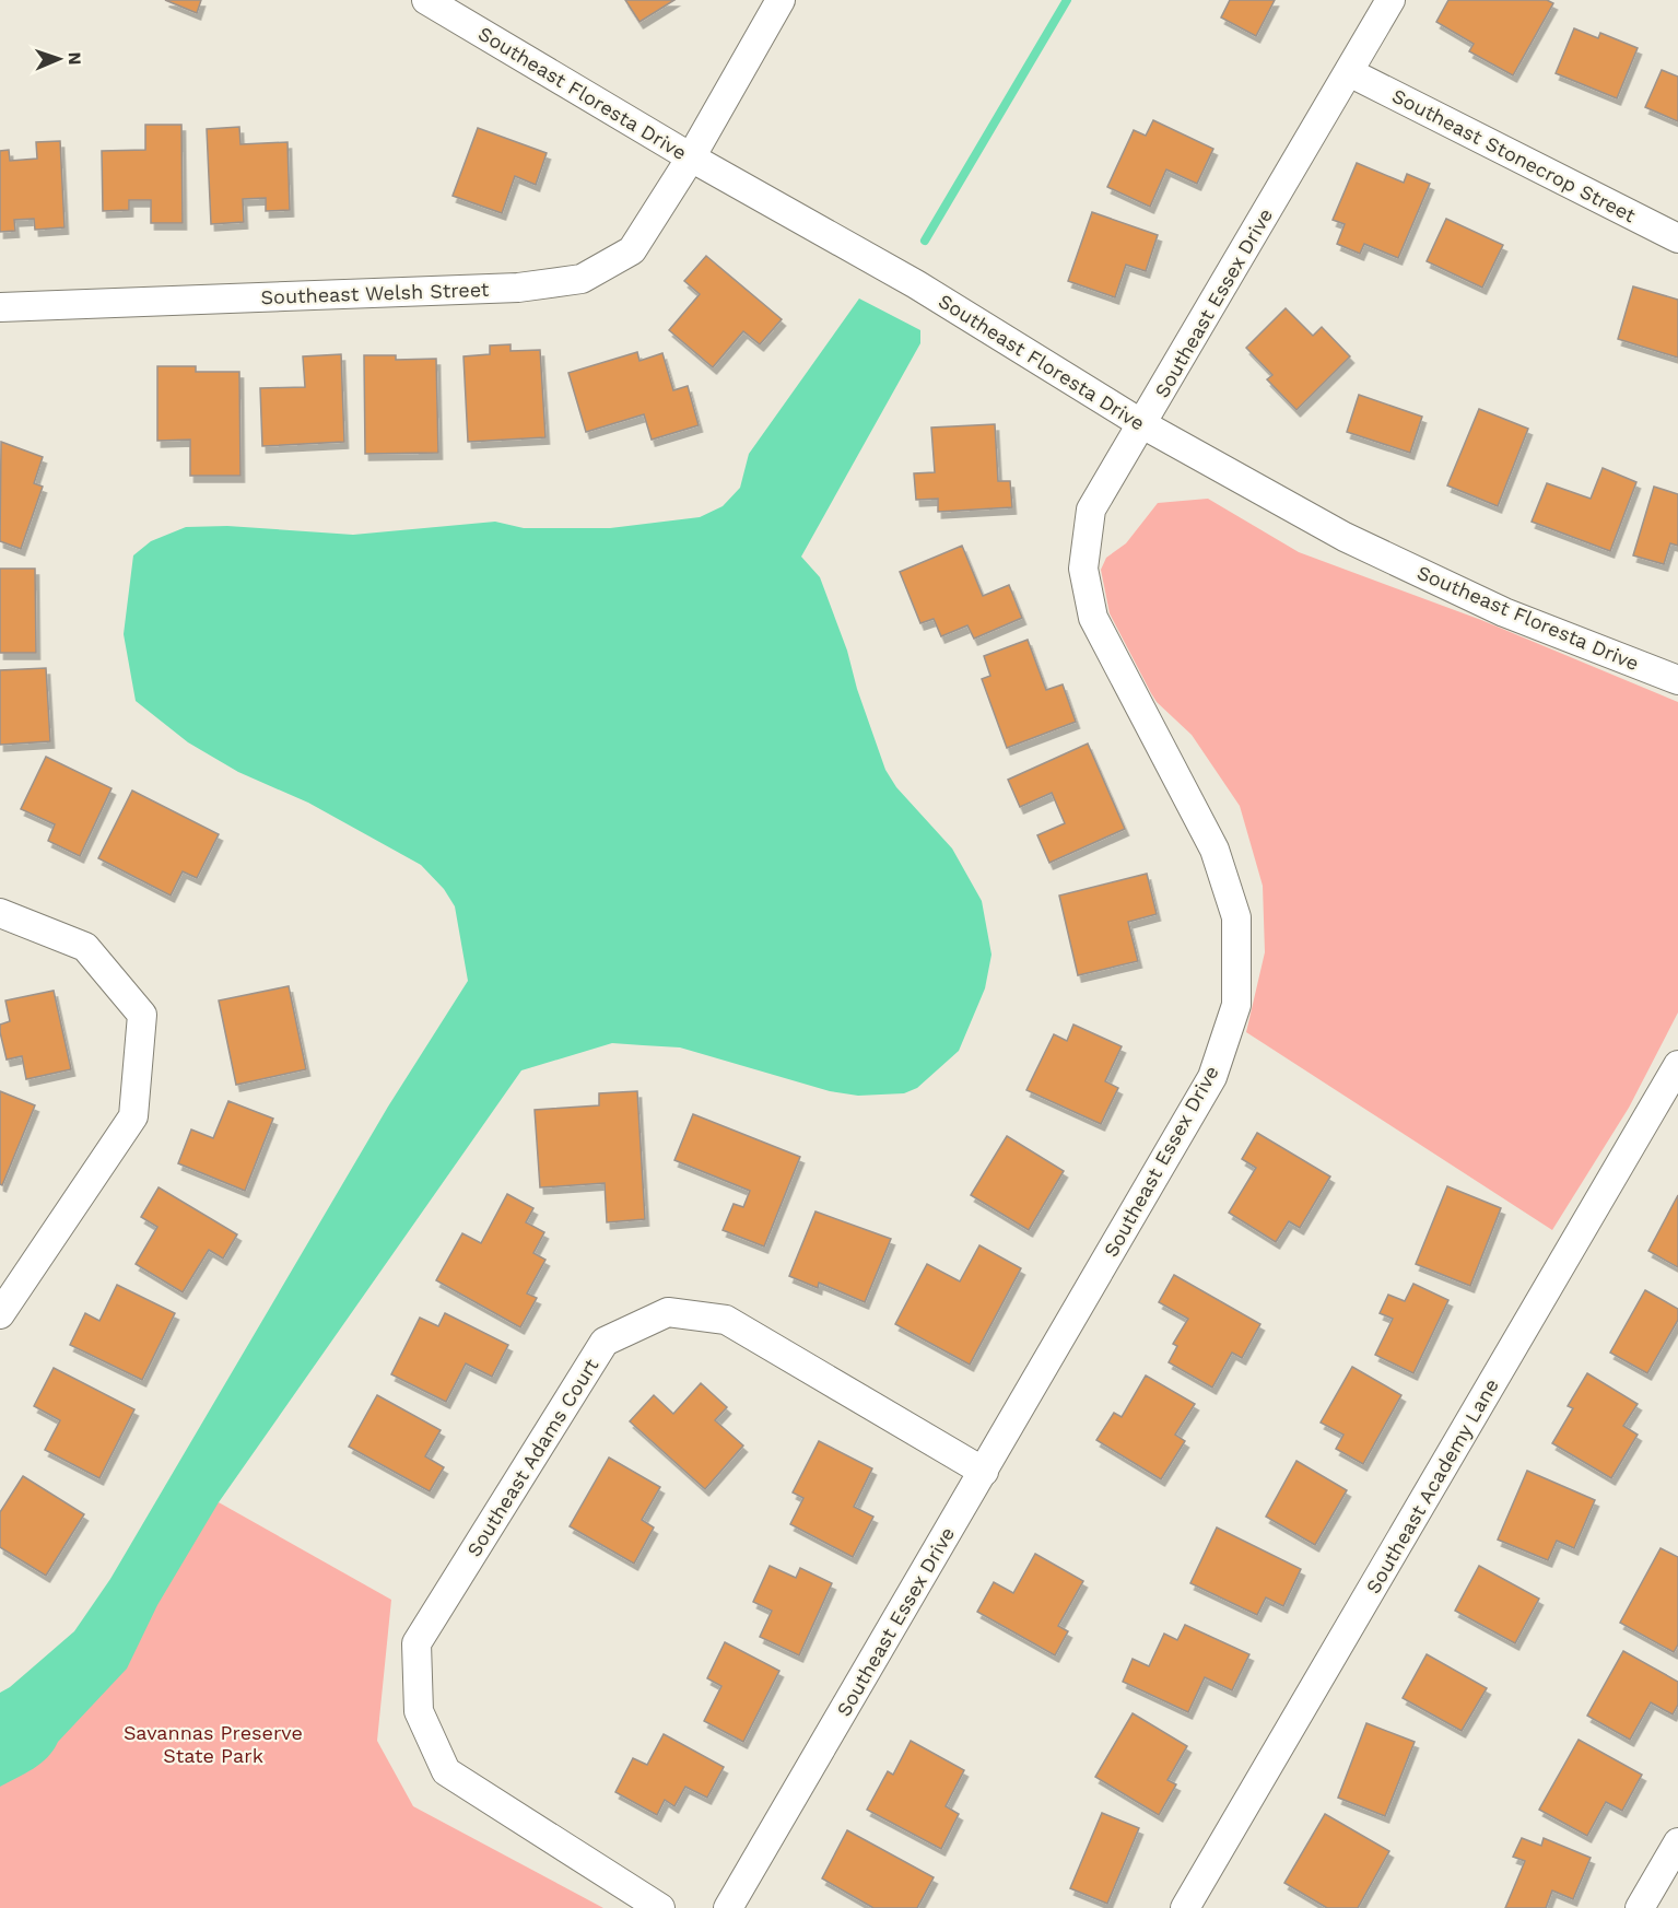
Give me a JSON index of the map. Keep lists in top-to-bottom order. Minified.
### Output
{"streets":{"street":["Southeast Floresta Drive","Southeast Stonecrop Street","Southeast Welsh Street","Southeast Essex Drive","Southeast Adams Court","Southeast Academy Lane"]},"crossings":[["Southeast Floresta Drive","Southeast Welsh Street"],["Southeast Floresta Drive","Southeast Essex Drive"],["Southeast Stonecrop Street","Southeast Essex Drive"],["Southeast Essex Drive","Southeast Adams Court"]],"parks":["Savannas Preserve State Park"],"north":"right"}
